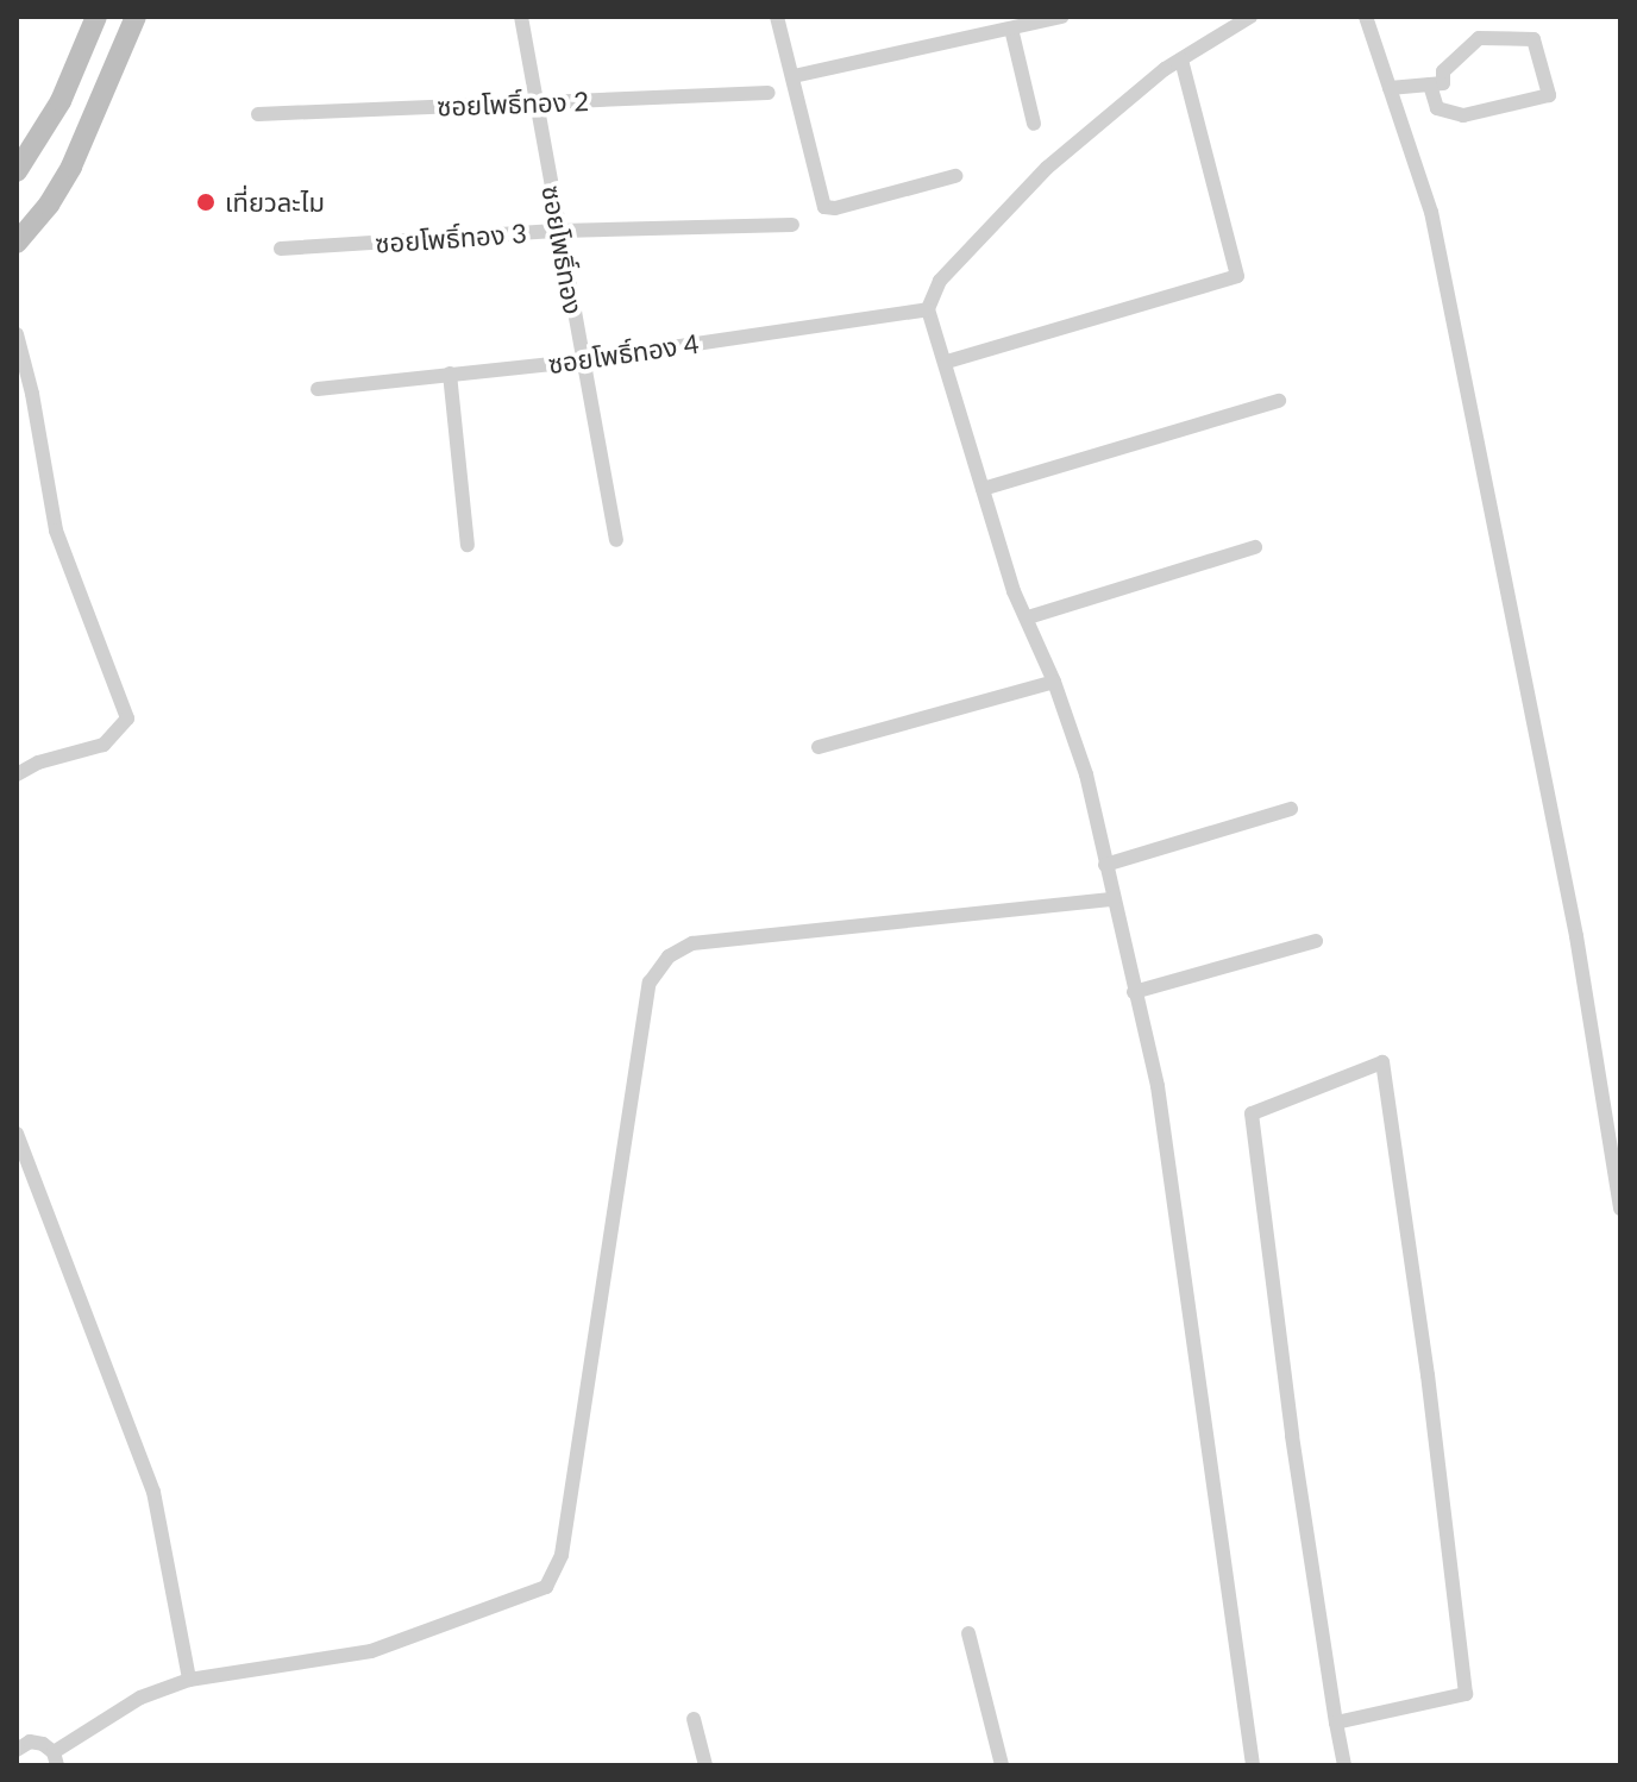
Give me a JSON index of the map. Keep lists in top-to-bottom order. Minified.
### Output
{"streets":{"street":["ซอยโพธิ์ทอง 2","ซอยโพธิ์ทอง 3","ซอยโพธิ์ทอง","ซอยโพธิ์ทอง 4"]},"crossings":[["ซอยโพธิ์ทอง 2","ซอยโพธิ์ทอง"],["ซอยโพธิ์ทอง 3","ซอยโพธิ์ทอง"],["ซอยโพธิ์ทอง","ซอยโพธิ์ทอง 4"]],"places":["เที่ยวละไม"]}
